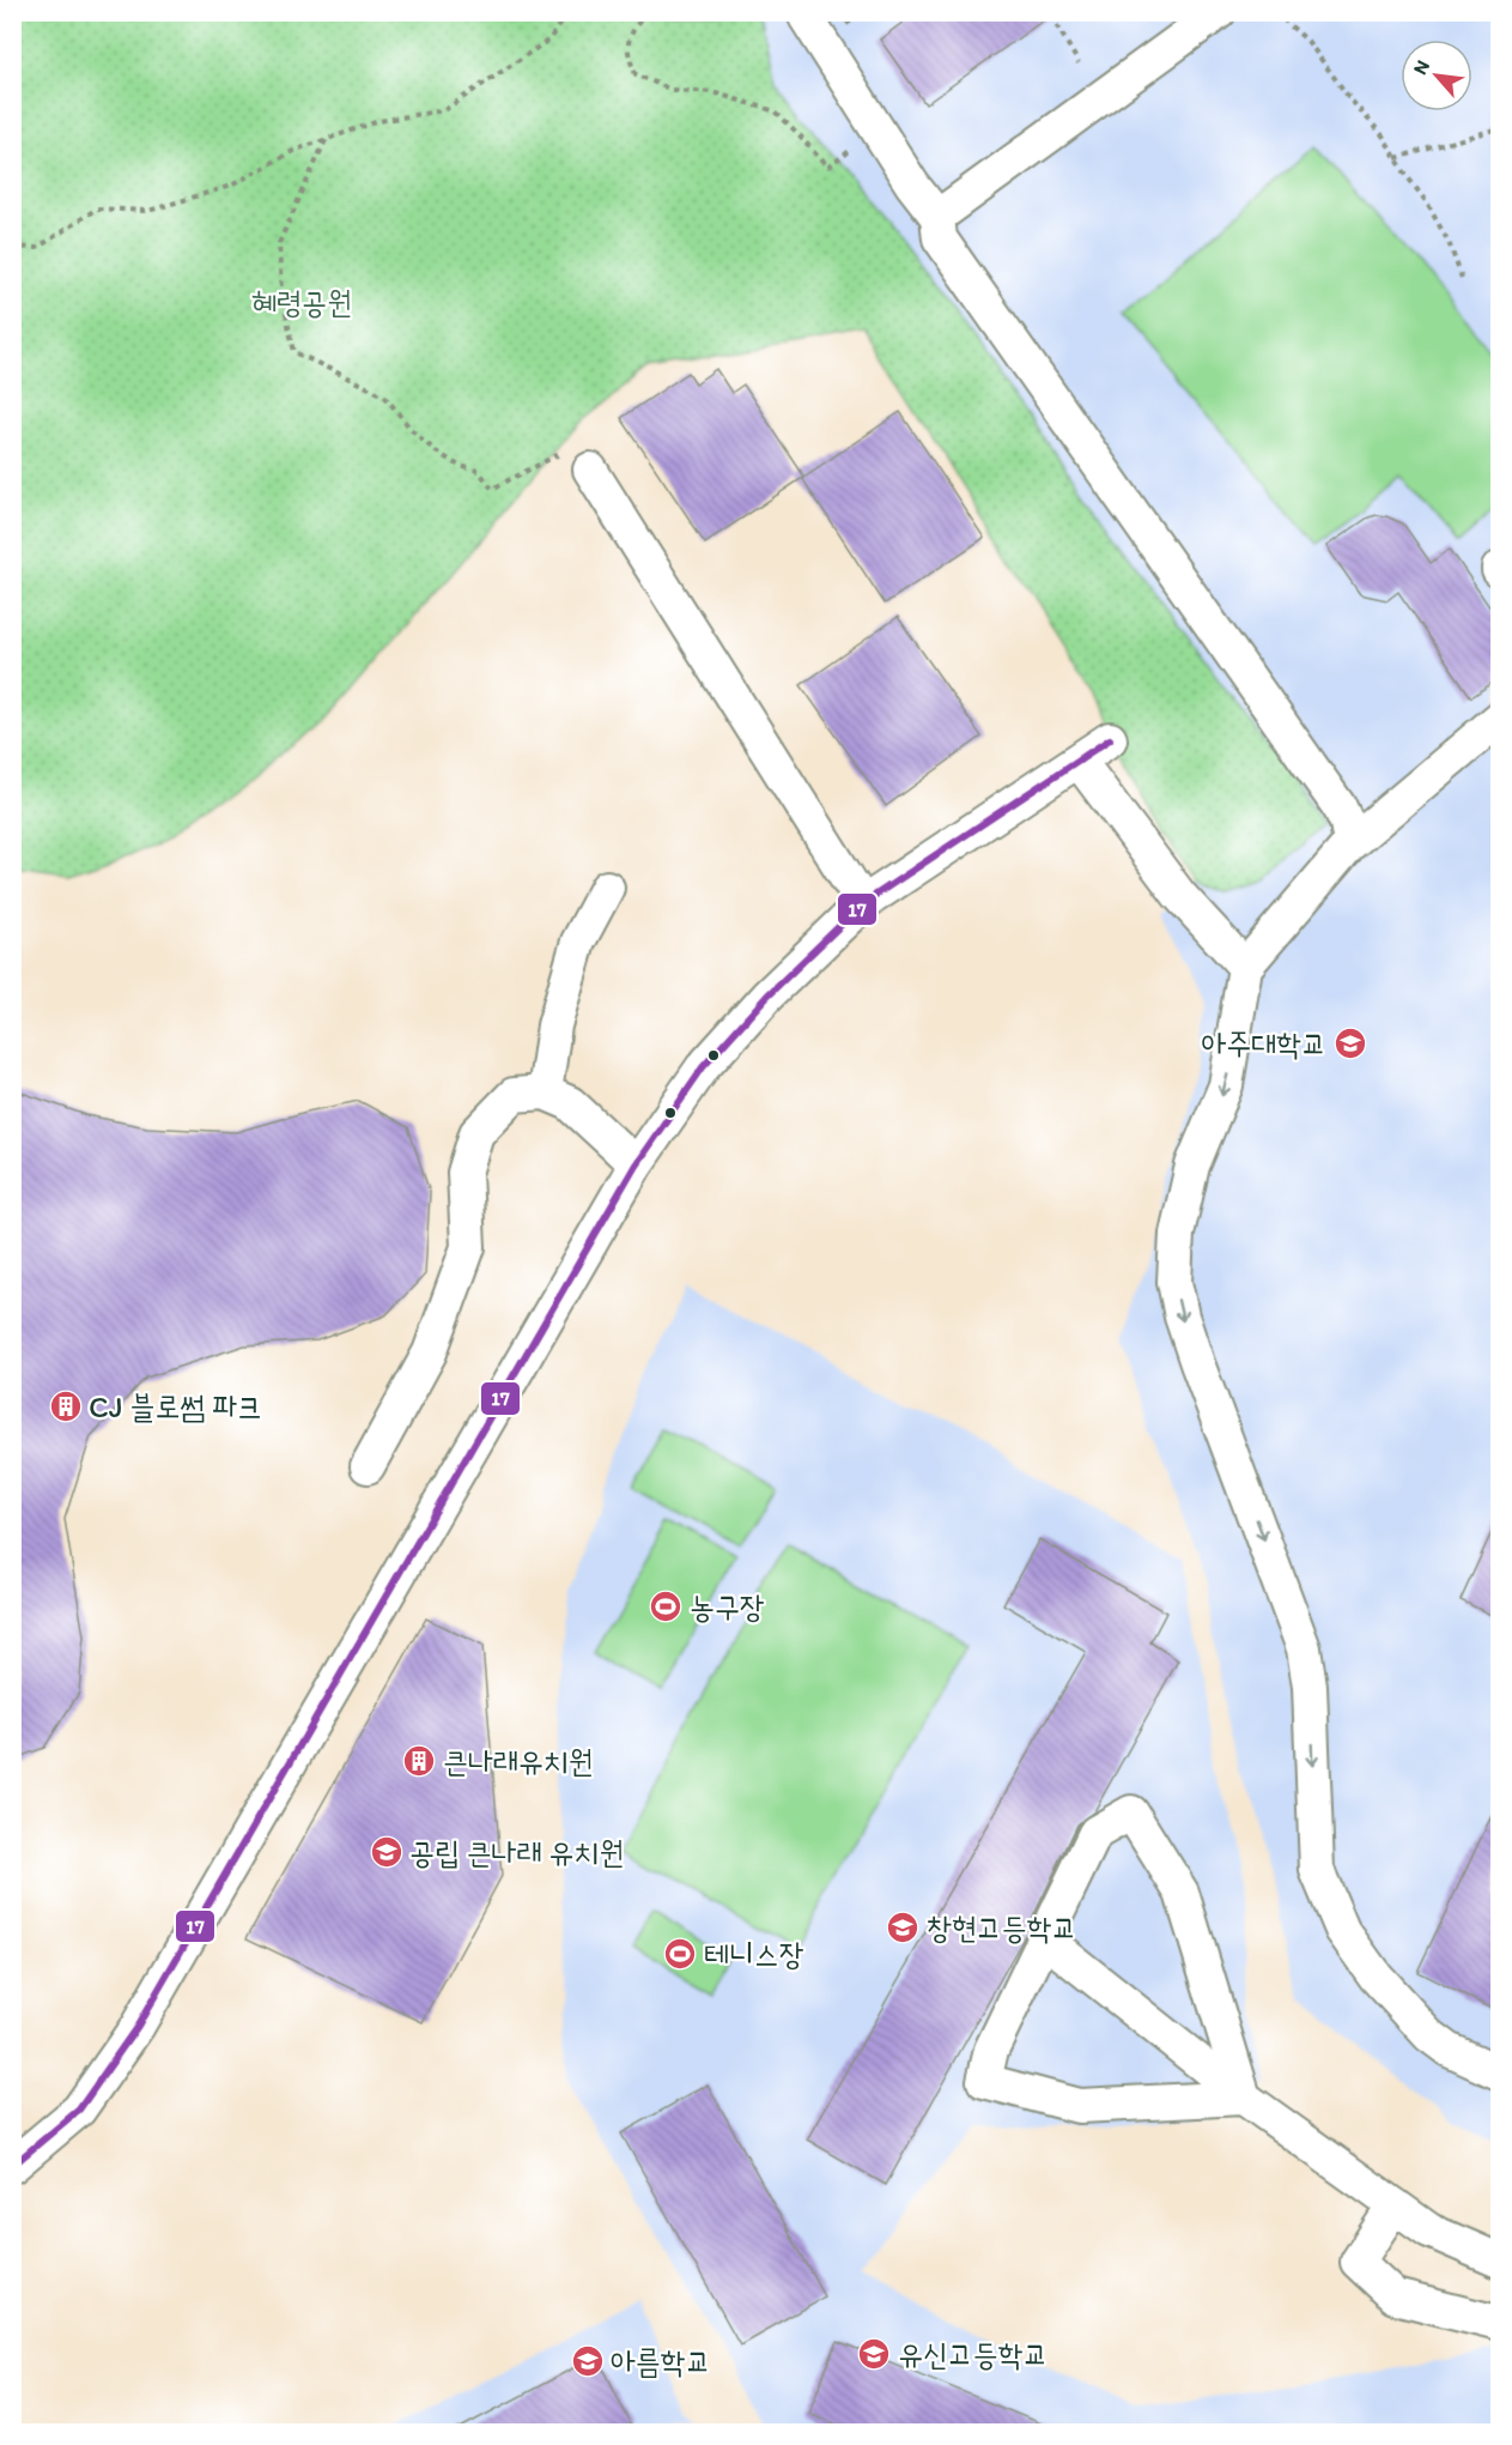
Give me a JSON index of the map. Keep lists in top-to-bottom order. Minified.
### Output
{"parks":["혜령공원"],"places":{"school or university":["아주대학교","공립 큰나래 유치원","창현고등학교","유신고등학교","아름학교"],"building":["CJ 블로썸 파크","큰나래유치원"],"sports":["농구장","테니스장"]},"lines":["transit line 17"],"north":"top left"}
